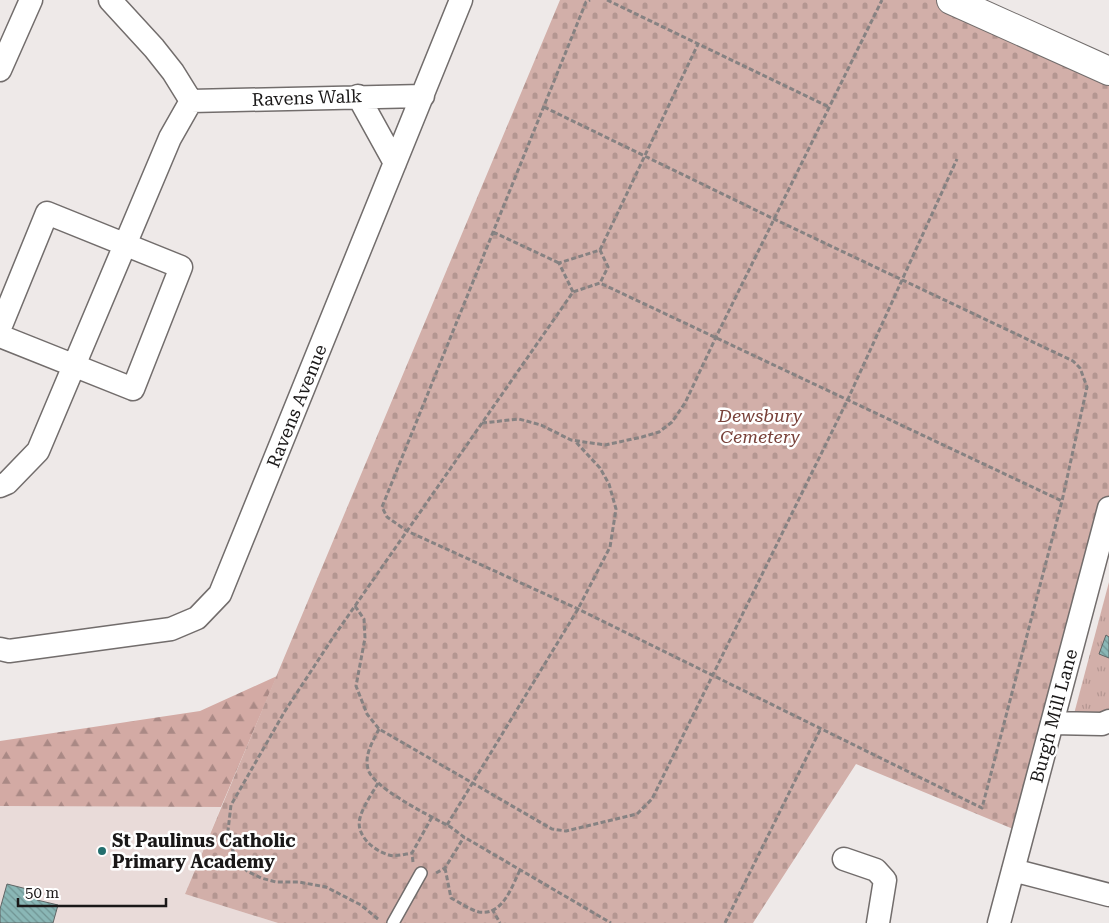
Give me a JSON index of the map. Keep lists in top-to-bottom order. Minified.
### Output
{"streets":{"street":["Ravens Walk","Ravens Avenue","Burgh Mill Lane"]},"crossings":[["Ravens Walk","Ravens Avenue"]],"parks":["Dewsbury Cemetery"],"places":["St Paulinus Catholic Primary Academy"],"scale_bar":"50 m"}
